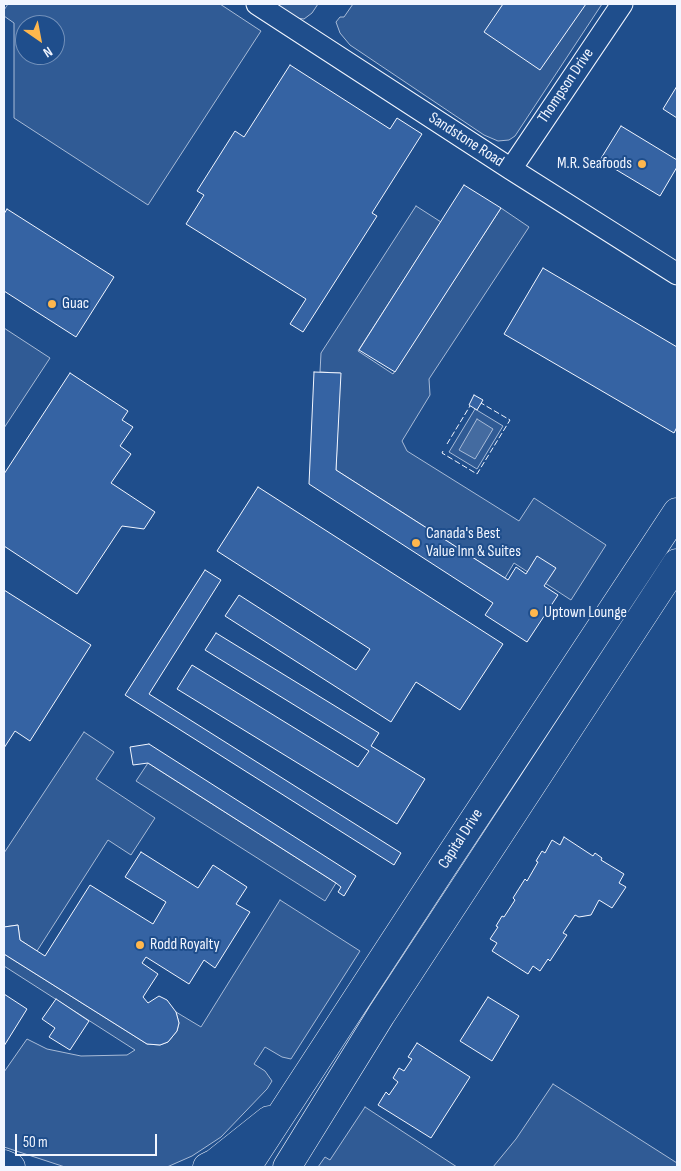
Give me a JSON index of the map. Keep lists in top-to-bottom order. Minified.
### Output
{"streets":{"main road":["Capital Drive"],"street":["Thompson Drive","Sandstone Road"]},"crossings":[["Thompson Drive","Sandstone Road"]],"places":["M.R. Seafoods","Guac","Canada's Best Value Inn & Suites","Uptown Lounge","Rodd Royalty"],"scale_bar":"50 m","north":"bottom right"}
